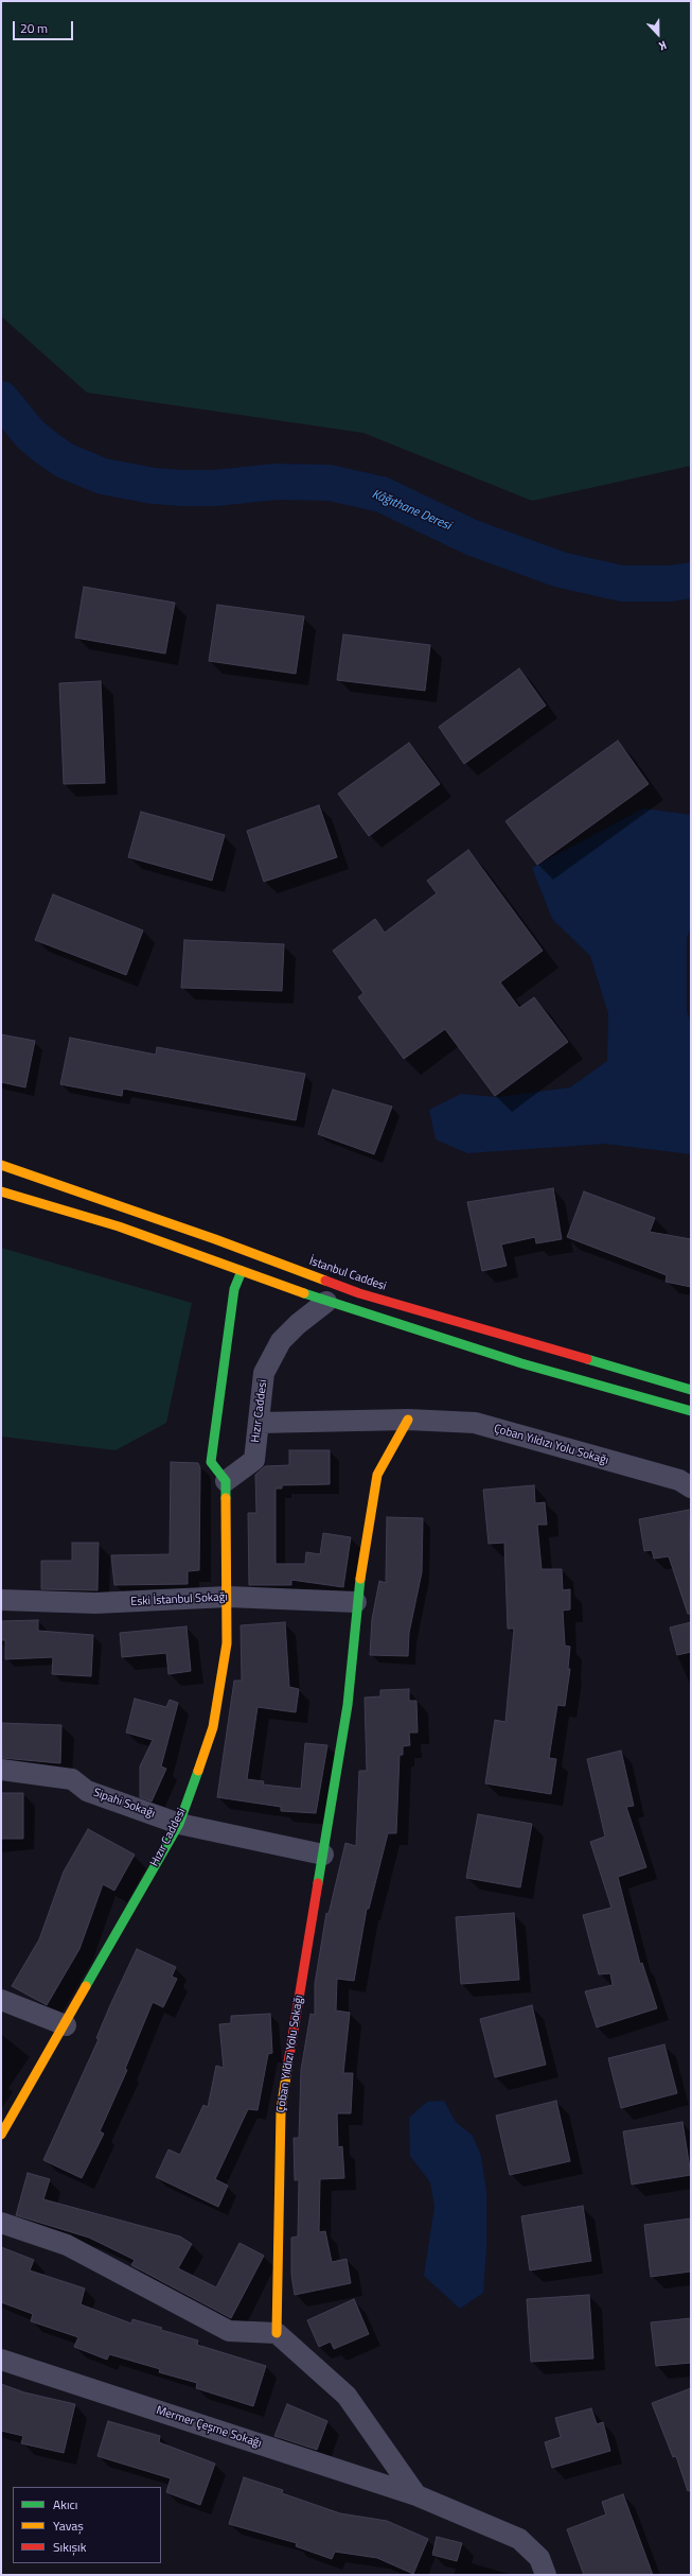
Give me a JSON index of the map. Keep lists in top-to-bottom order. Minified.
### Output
{"streets":{"street":["İstanbul Caddesi","Hızır Caddesi","Çoban Yıldızı Yolu Sokağı","Eski İstanbul Sokağı","Sipahi Sokağı","Mermer Çeşme Sokağı"]},"crossings":[["Hızır Caddesi","Çoban Yıldızı Yolu Sokağı"],["Hızır Caddesi","Eski İstanbul Sokağı"],["Hızır Caddesi","Sipahi Sokağı"],["Çoban Yıldızı Yolu Sokağı","Eski İstanbul Sokağı"],["Çoban Yıldızı Yolu Sokağı","Sipahi Sokağı"]],"water":["Kâğıthane Deresi"],"legend":["Akıcı","Yavaş","Sıkışık"],"scale_bar":"20 m","north":"bottom"}
